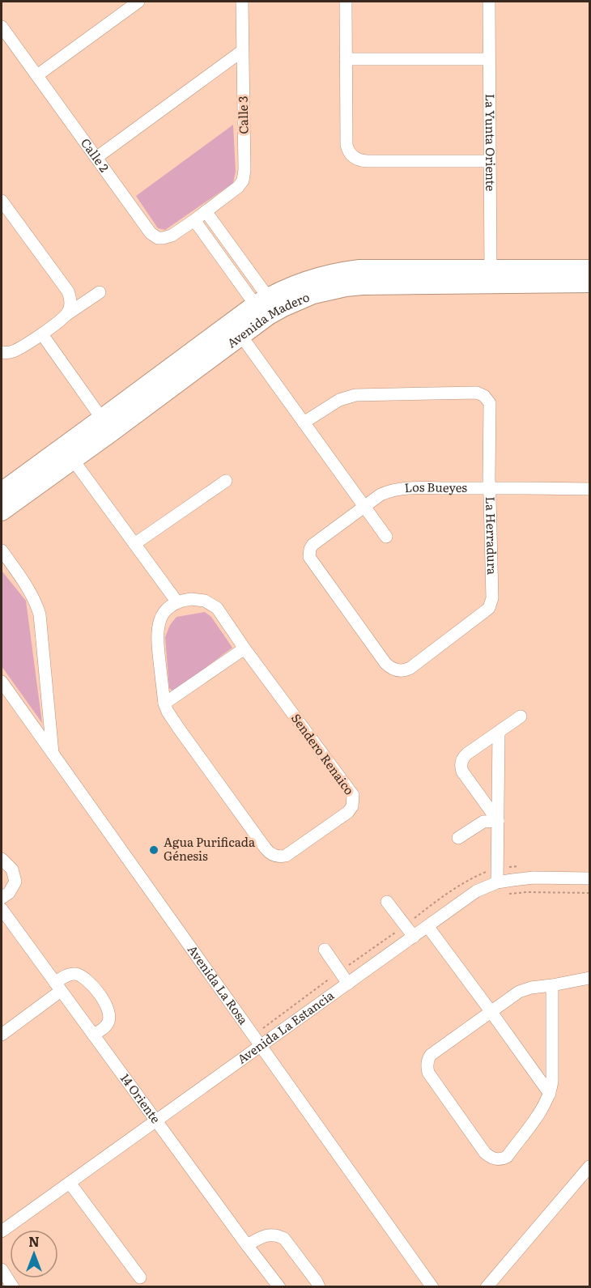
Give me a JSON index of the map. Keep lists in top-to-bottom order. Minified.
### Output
{"streets":{"street":["Calle 3","La Yunta Oriente","Calle 2","Avenida Madero","Los Bueyes","La Herradura","Sendero Renaico","Avenida La Rosa","Avenida La Estancia","14 Oriente"]},"crossings":[["Calle 3","Calle 2"],["La Yunta Oriente","Avenida Madero"],["Los Bueyes","La Herradura"],["Avenida La Rosa","Avenida La Estancia"],["Avenida La Estancia","14 Oriente"]],"places":["Agua Purificada Génesis"],"north":"top"}
